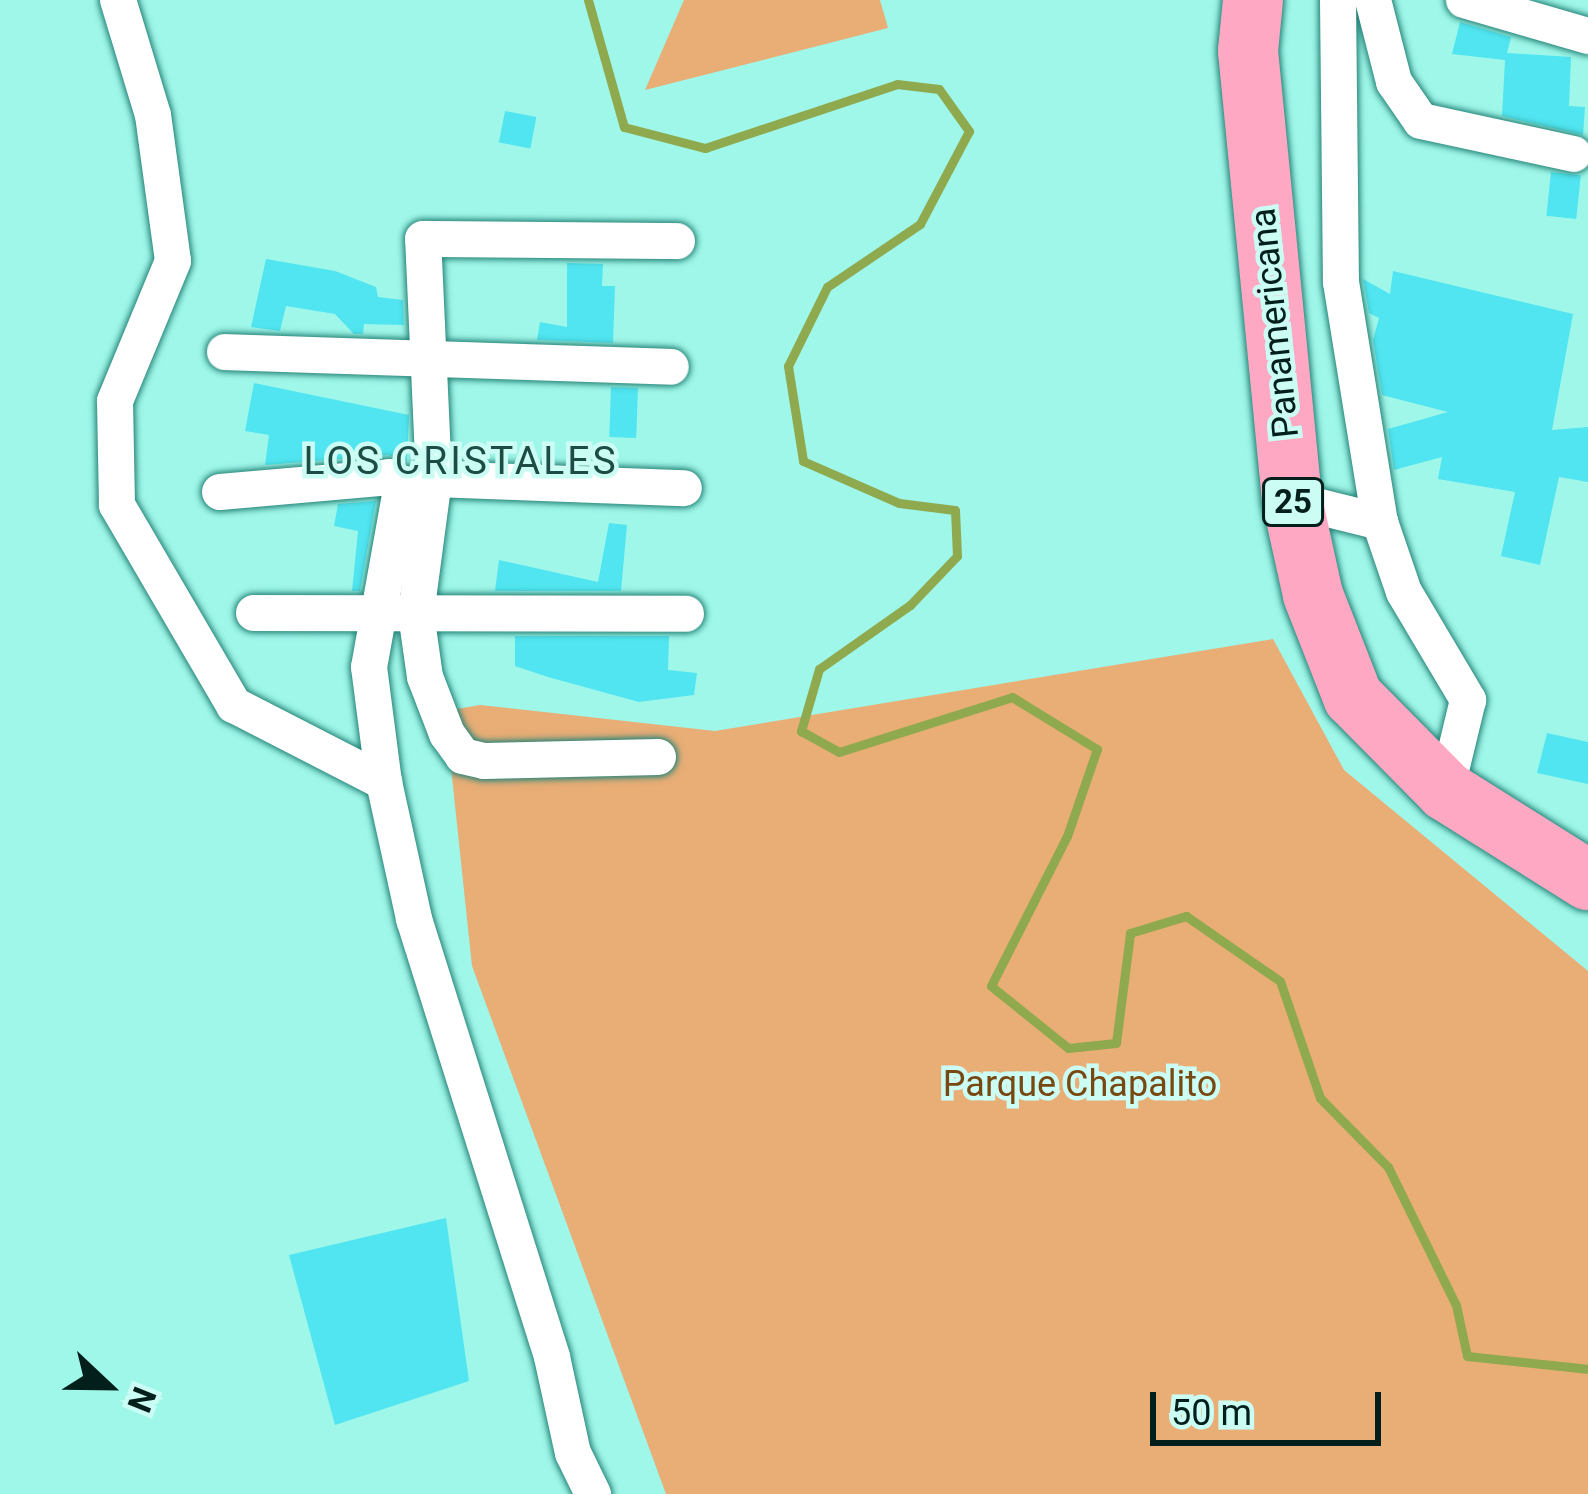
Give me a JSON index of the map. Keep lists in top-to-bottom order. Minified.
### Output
{"streets":{"main road":["Panamericana","25"]},"districts":["LOS CRISTALES"],"parks":["Parque Chapalito"],"scale_bar":"50 m","north":"right"}
